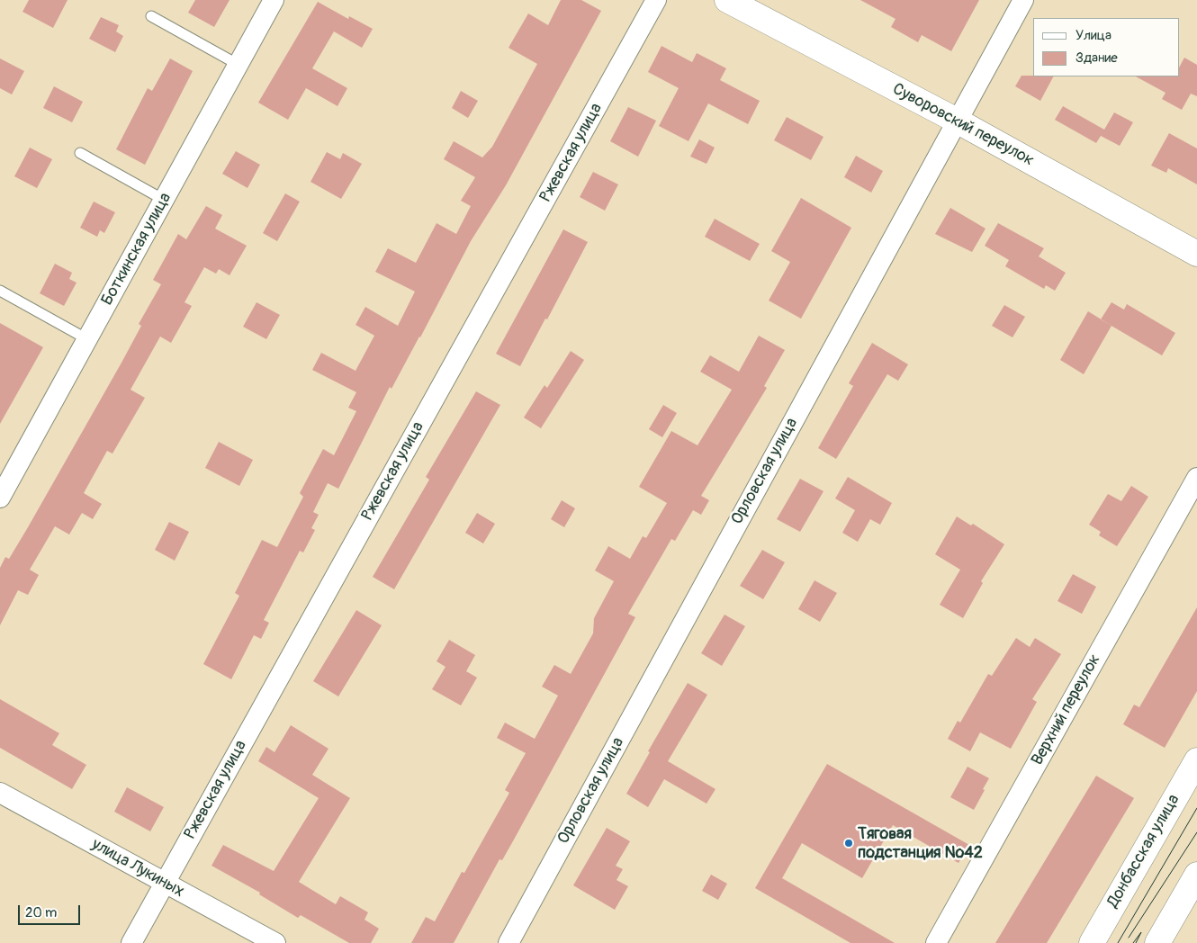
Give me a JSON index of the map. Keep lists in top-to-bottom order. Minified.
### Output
{"streets":{"main road":["Суворовский переулок","Донбасская улица"],"street":["Ржевская улица","Боткинская улица","Орловская улица","Верхний переулок","улица Лукиных"]},"crossings":[["Суворовский переулок","Орловская улица"],["Ржевская улица","улица Лукиных"]],"places":["Тяговая подстанция №42"],"legend":["Улица","Здание"],"scale_bar":"20 m"}
